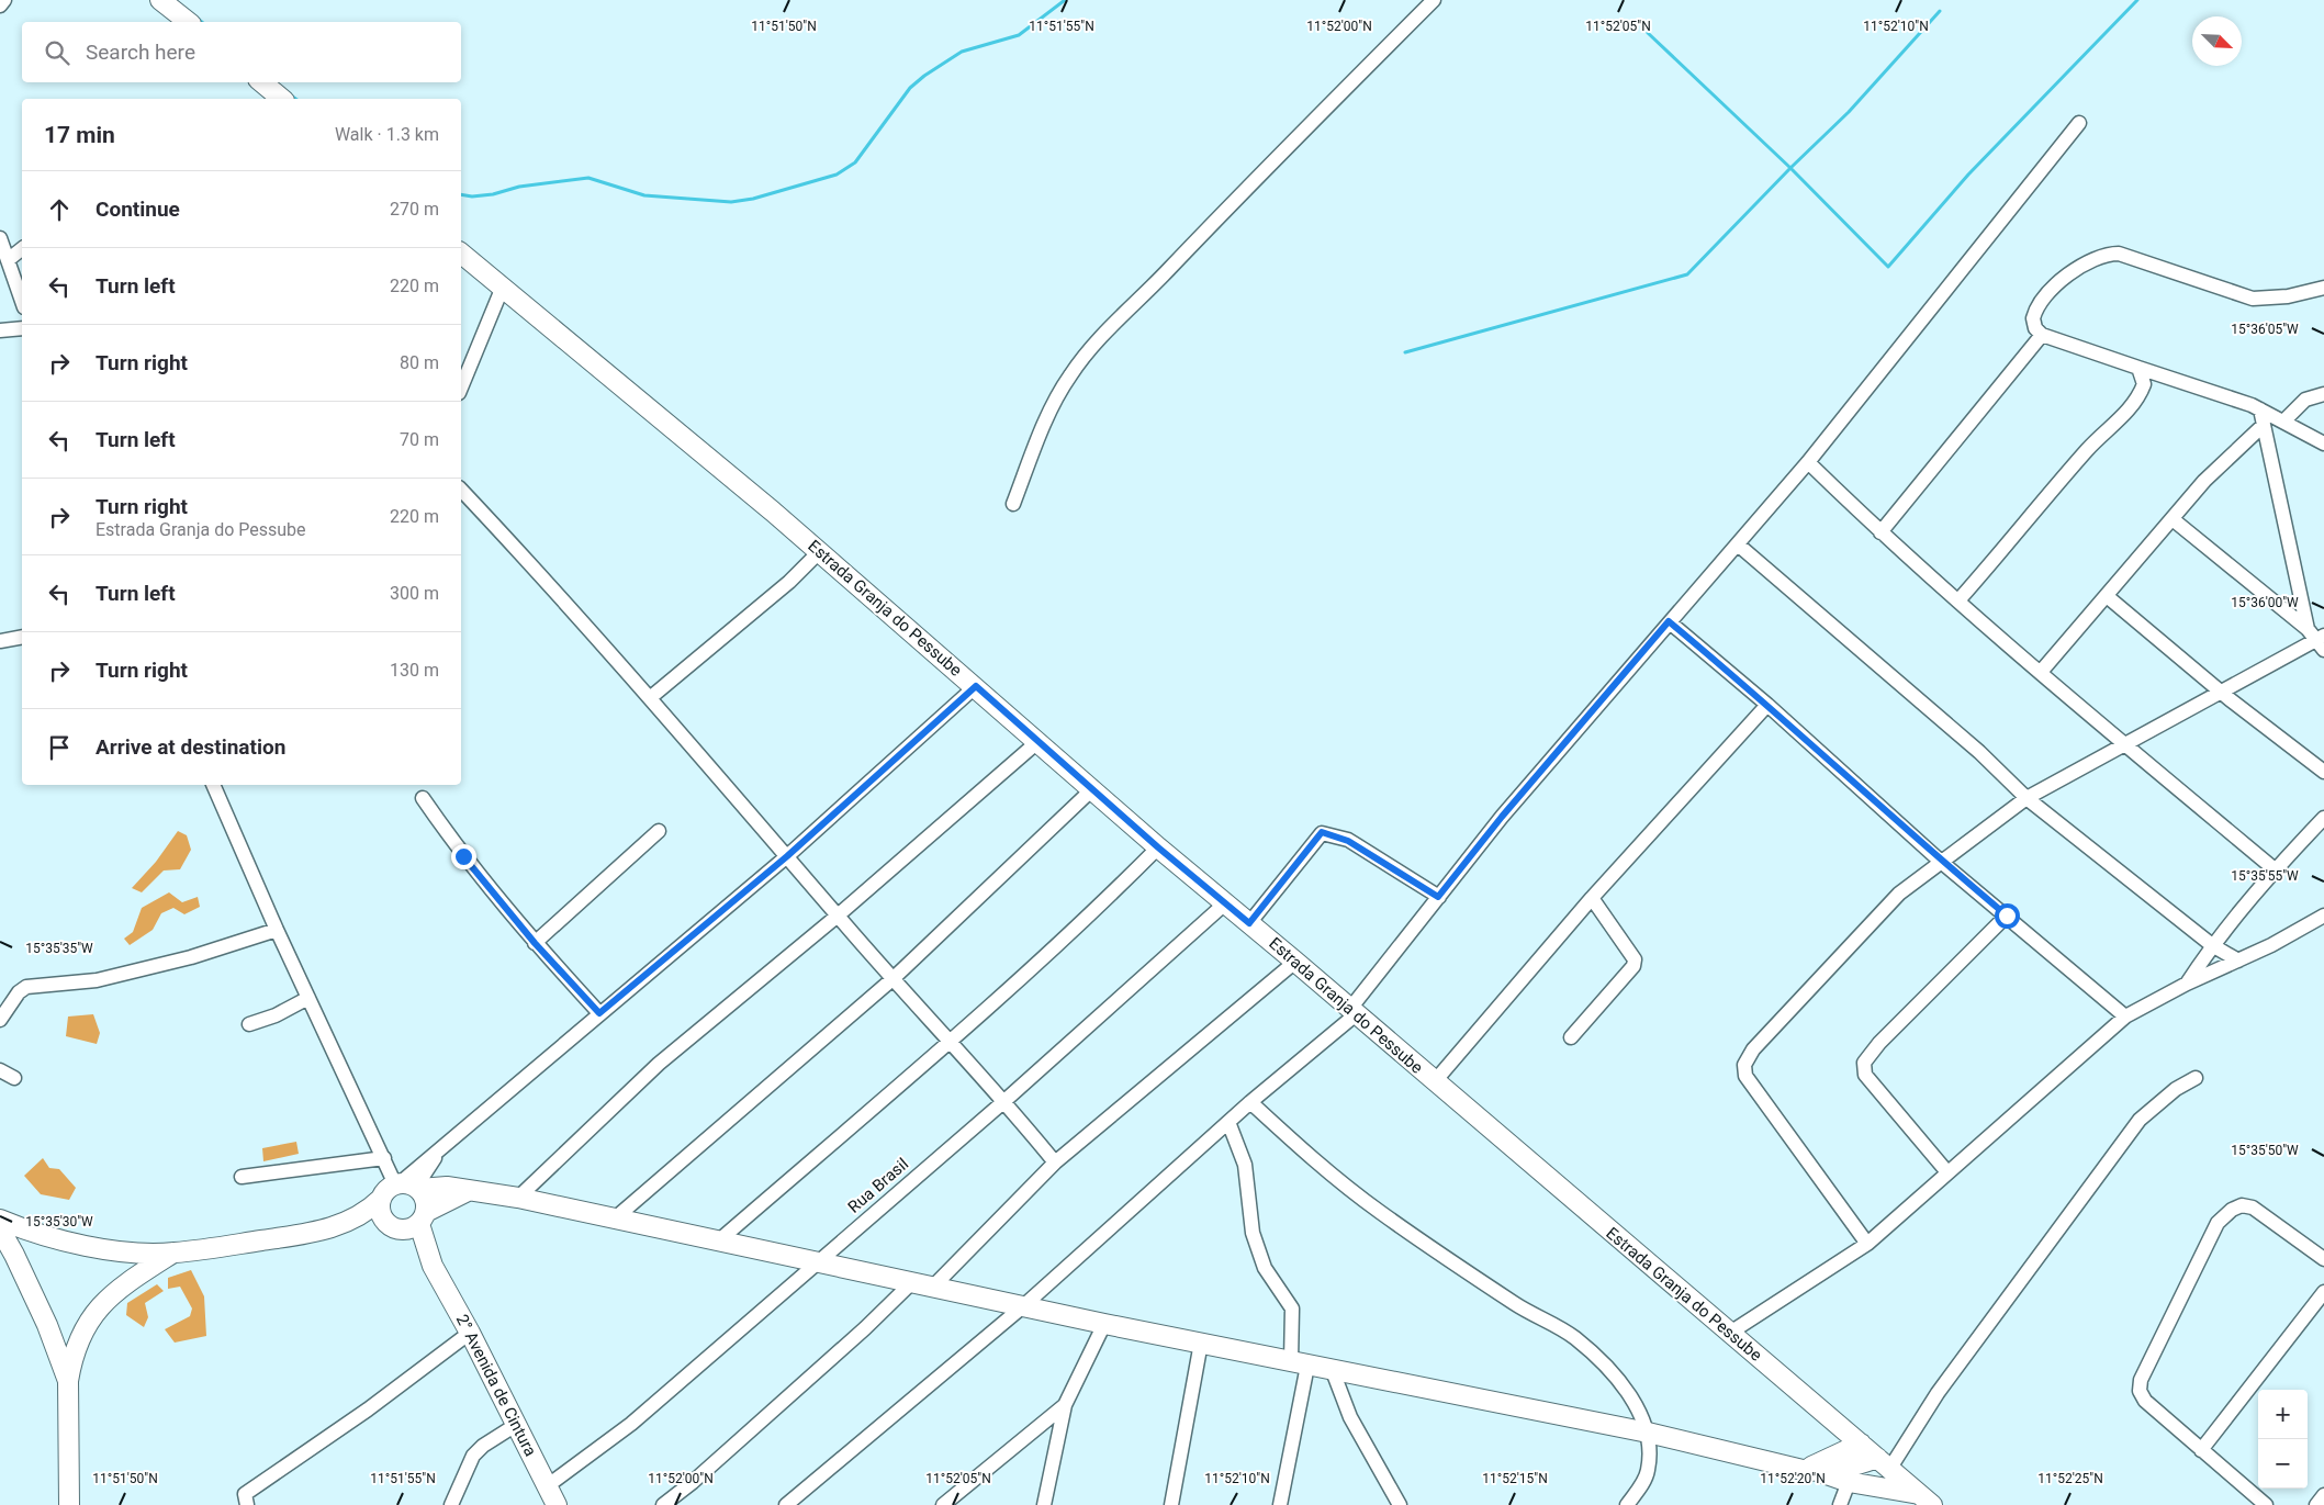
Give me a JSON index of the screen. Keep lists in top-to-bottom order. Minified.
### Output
{"streets":{"street":["Estrada Granja do Pessube","Rua Brasil","2° Avenida de Cintura"]},"crossings":[["Estrada Granja do Pessube","Rua Brasil"],["Rua Brasil","2° Avenida de Cintura"]],"north":"bottom right","page":{"search":"Search here","heading":["17 min","Walk · 1.3 km"],"list":[["Continue","270 m"],["Turn left","220 m"],["Turn right","80 m"],["Turn left","70 m"],["Turn right","Estrada Granja do Pessube","220 m"],["Turn left","300 m"],["Turn right","130 m"],"Arrive at destination"],"map_buttons":["+","−"]},"coordinates":["11°51'50\"N","11°51'55\"N","11°52'00\"N","11°52'05\"N","11°52'10\"N","15°36'05\"W","15°36'00\"W","15°35'55\"W","15°35'35\"W","15°35'50\"W","15°35'30\"W","11°52'15\"N","11°52'20\"N","11°52'25\"N"]}
